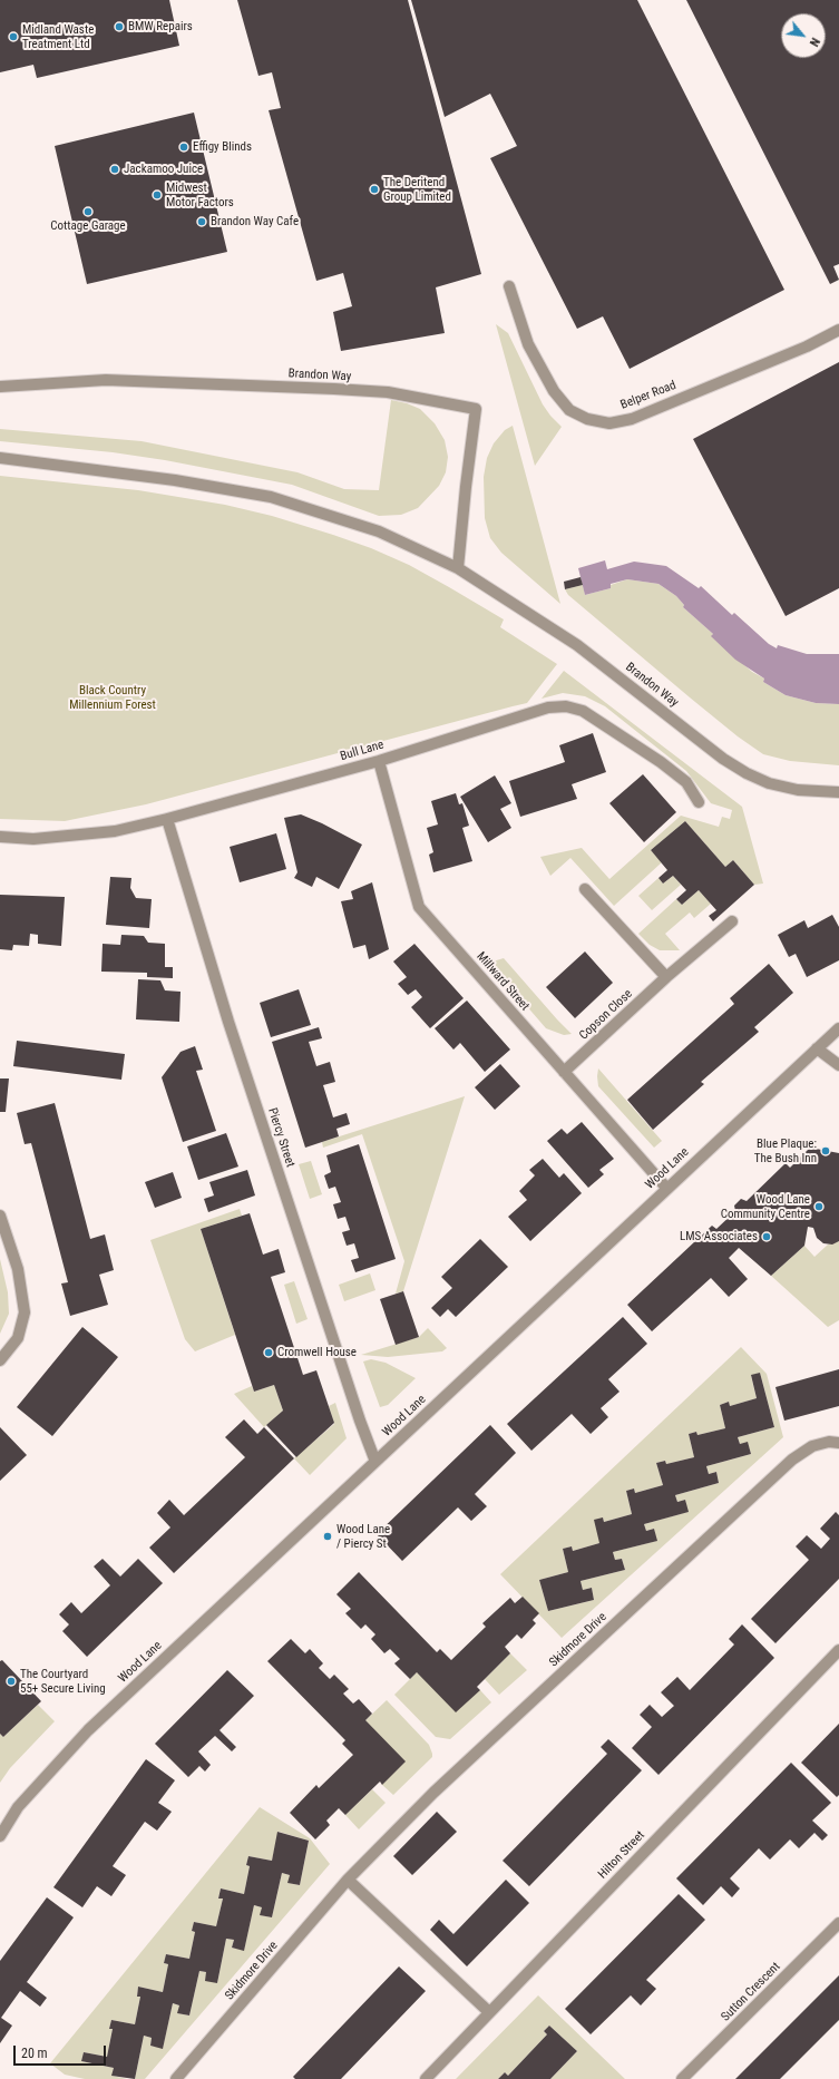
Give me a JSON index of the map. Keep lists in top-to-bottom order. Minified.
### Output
{"streets":{"street":["Brandon Way","Belper Road","Bull Lane","Millward Street","Copson Close","Piercy Street","Wood Lane","Skidmore Drive","Hilton Street","Sutton Crescent"]},"crossings":[["Bull Lane","Millward Street"],["Bull Lane","Piercy Street"],["Millward Street","Copson Close"],["Millward Street","Wood Lane"],["Piercy Street","Wood Lane"]],"parks":["Black Country Millennium Forest"],"places":["BMW Repairs","Midland Waste Treatment Ltd","Effigy Blinds","Jackamoo Juice","The Deritend Group Limited","Midwest Motor Factors","Cottage Garage","Brandon Way Cafe","Blue Plaque: The Bush Inn","Wood Lane Community Centre","LMS Associates","Cromwell House","Wood Lane / Piercy St","The Courtyard 55+ Secure Living"],"scale_bar":"20 m","north":"bottom right"}
